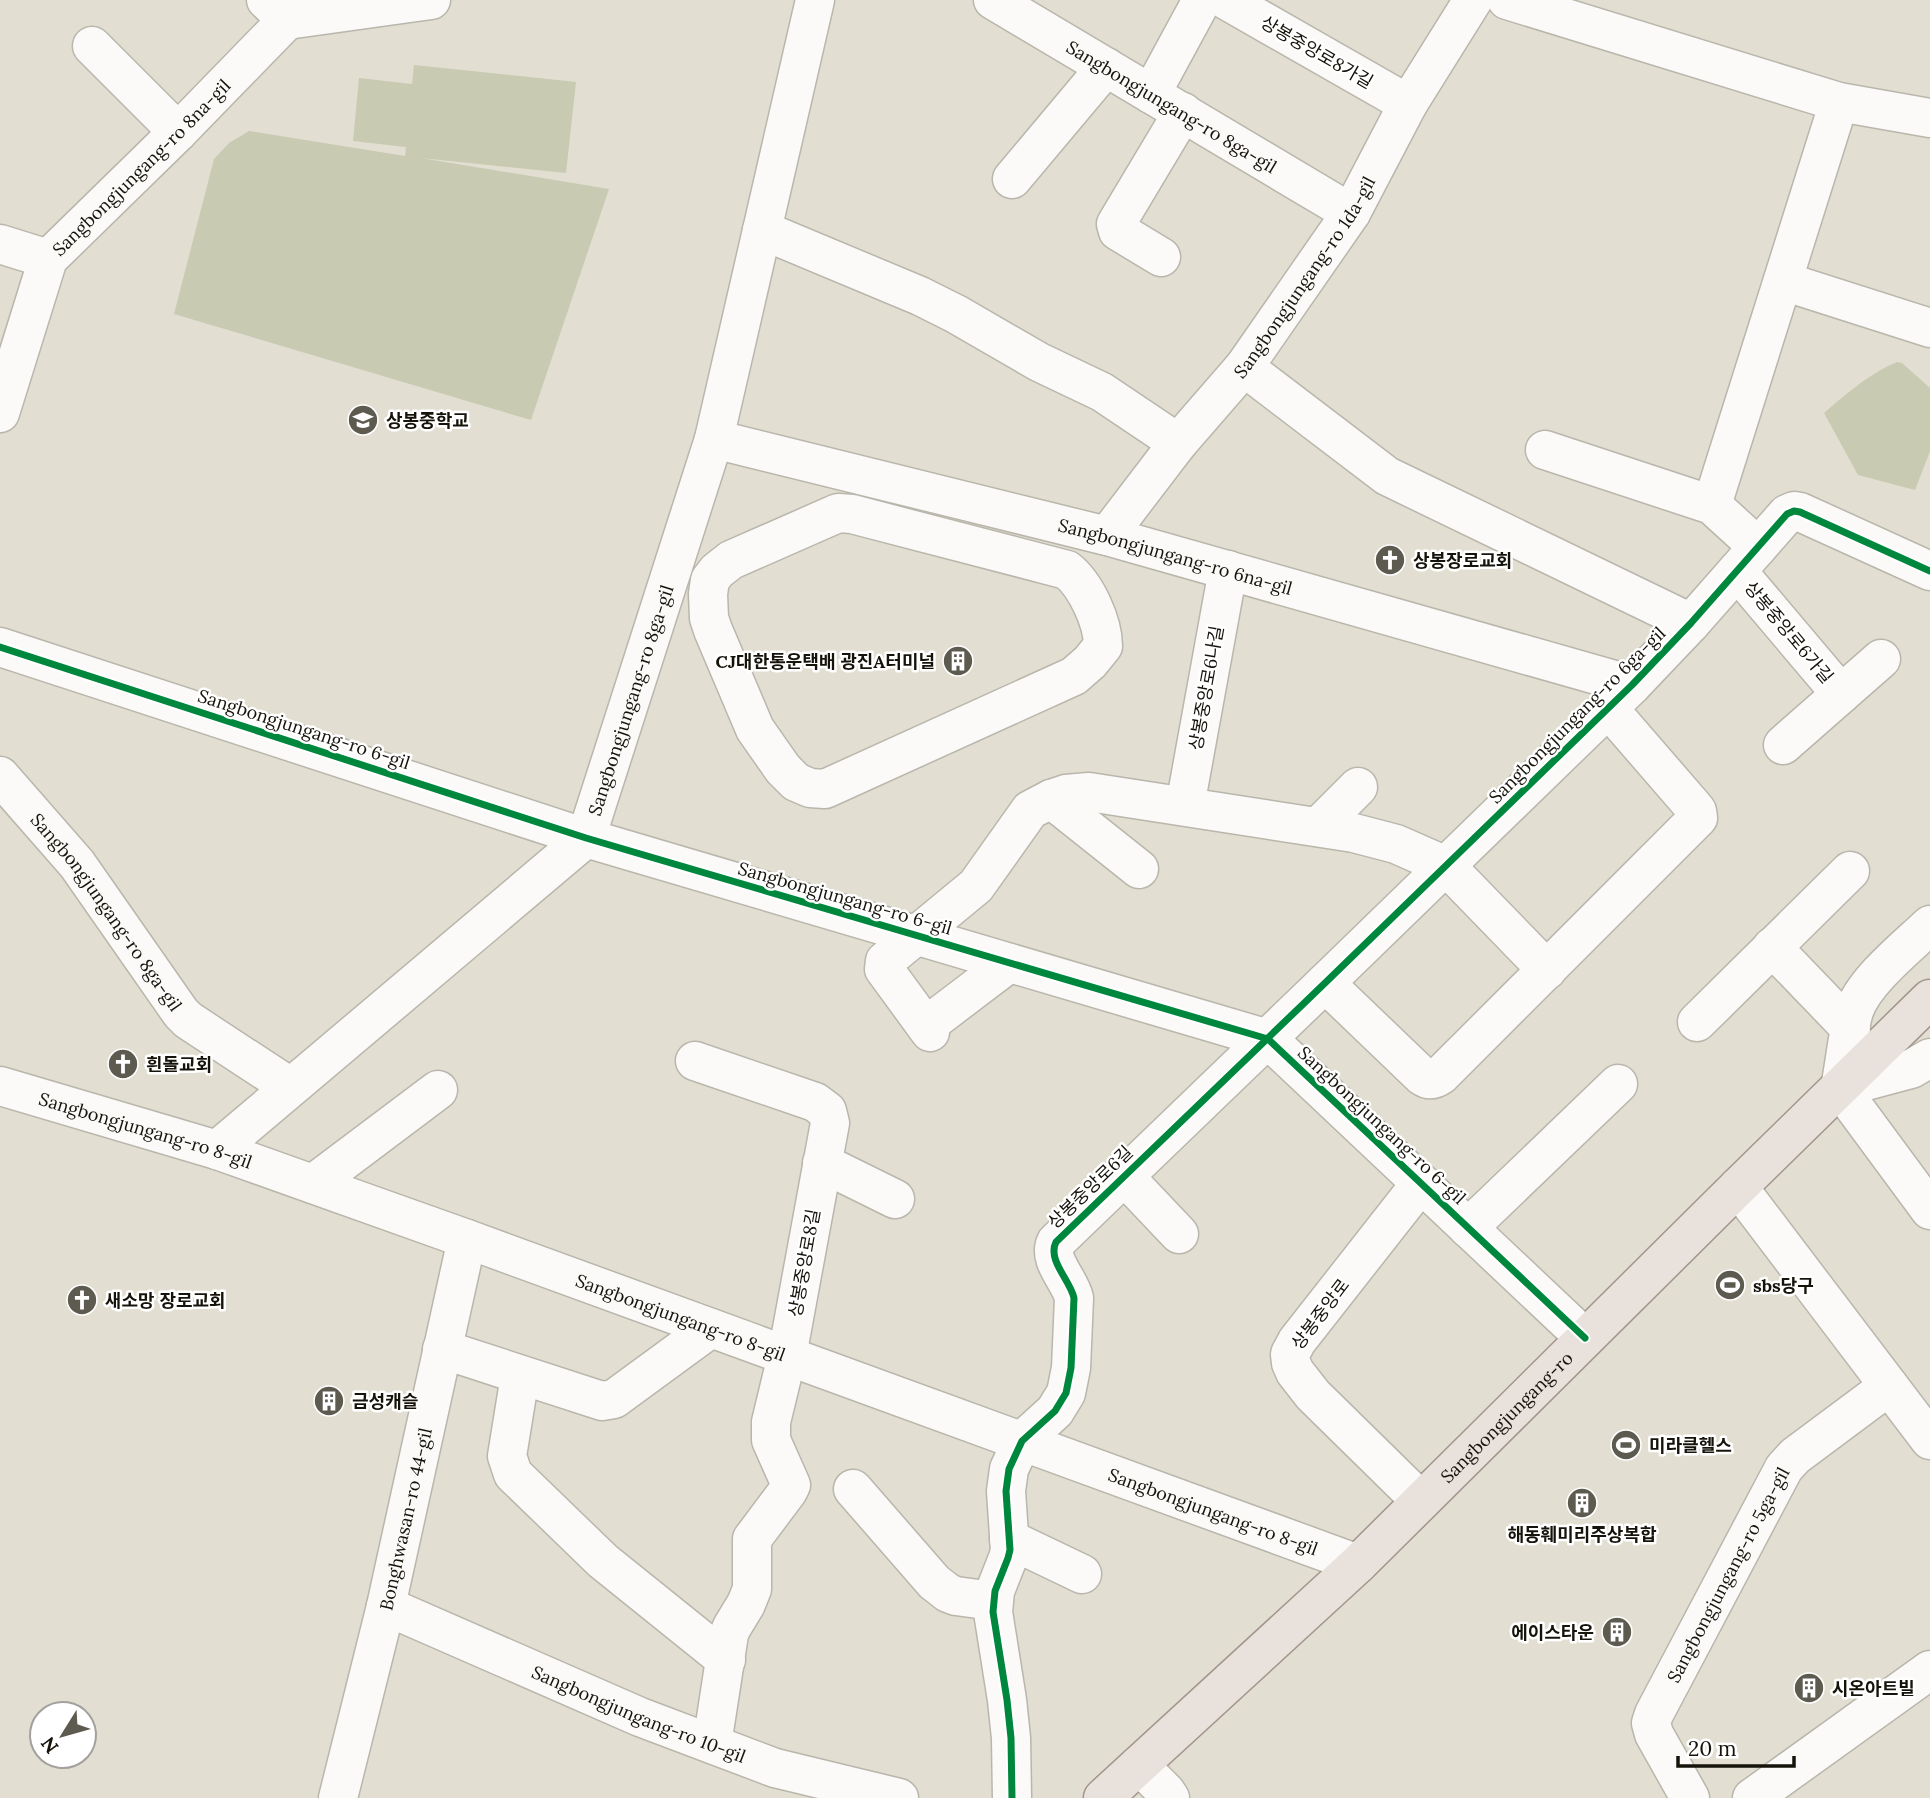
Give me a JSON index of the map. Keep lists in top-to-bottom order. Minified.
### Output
{"streets":{"main road":["Sangbongjungang-ro"],"street":["상봉중앙로8가길","Sangbongjungang-ro 8ga-gil","Sangbongjungang-ro 8na-gil","Sangbongjungang-ro 1da-gil","Sangbongjungang-ro 6na-gil","상봉중앙로6가길","상봉중앙로6나길","Sangbongjungang-ro 6ga-gil","Sangbongjungang-ro 6-gil","Sangbongjungang-ro 8-gil","상봉중앙로6길","상봉중앙로8길","상봉중앙로","Bonghwasan-ro 44-gil","Sangbongjungang-ro 5ga-gil","Sangbongjungang-ro 10-gil"]},"crossings":[["상봉중앙로8가길","Sangbongjungang-ro 1da-gil"],["Sangbongjungang-ro 8ga-gil","Sangbongjungang-ro 1da-gil"],["Sangbongjungang-ro 8ga-gil","Sangbongjungang-ro 6na-gil"],["Sangbongjungang-ro 8ga-gil","Sangbongjungang-ro 6-gil"],["Sangbongjungang-ro 8ga-gil","Sangbongjungang-ro 8-gil"],["Sangbongjungang-ro 1da-gil","Sangbongjungang-ro 6na-gil"],["Sangbongjungang-ro 1da-gil","Sangbongjungang-ro 6ga-gil"],["Sangbongjungang-ro 6na-gil","상봉중앙로6나길"],["Sangbongjungang-ro 6na-gil","Sangbongjungang-ro 6ga-gil"],["상봉중앙로6가길","Sangbongjungang-ro 6ga-gil"],["Sangbongjungang-ro 6ga-gil","Sangbongjungang-ro 6-gil"],["Sangbongjungang-ro 6ga-gil","상봉중앙로6길"],["Sangbongjungang-ro 6-gil","상봉중앙로6길"],["Sangbongjungang-ro 6-gil","상봉중앙로"],["Sangbongjungang-ro 6-gil","Sangbongjungang-ro"],["Sangbongjungang-ro 8-gil","상봉중앙로6길"],["Sangbongjungang-ro 8-gil","상봉중앙로8길"],["Sangbongjungang-ro 8-gil","Sangbongjungang-ro"],["Sangbongjungang-ro 8-gil","Bonghwasan-ro 44-gil"],["상봉중앙로8길","Sangbongjungang-ro 10-gil"],["상봉중앙로","Sangbongjungang-ro"],["Bonghwasan-ro 44-gil","Sangbongjungang-ro 10-gil"]],"places":{"school or university":["상봉중학교"],"church":["상봉장로교회","흰돌교회","새소망 장로교회"],"building":["CJ대한통운택배 광진A터미널","금성캐슬","해동훼미리주상복합","에이스타운","시온아트빌"],"sports":["sbs당구","미라클헬스"]},"scale_bar":"20 m","north":"bottom left"}
